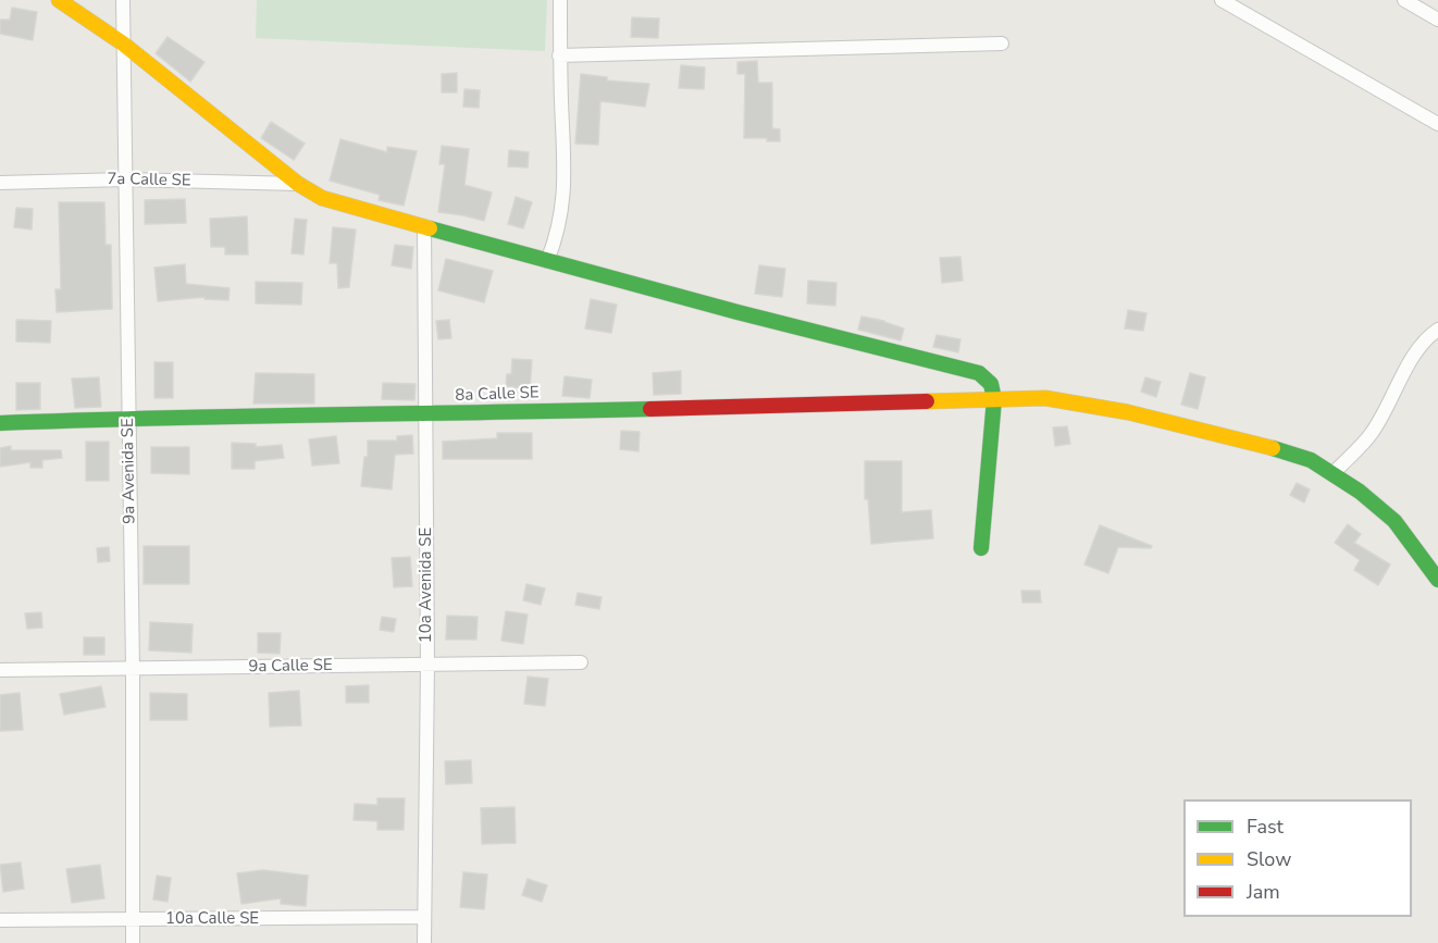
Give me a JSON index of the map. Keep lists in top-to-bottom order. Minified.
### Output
{"streets":{"street":["7a Calle SE","8a Calle SE","9a Avenida SE","10a Avenida SE","9a Calle SE","10a Calle SE"]},"crossings":[["7a Calle SE","9a Avenida SE"],["8a Calle SE","9a Avenida SE"],["8a Calle SE","10a Avenida SE"],["9a Avenida SE","9a Calle SE"],["9a Avenida SE","10a Calle SE"],["10a Avenida SE","9a Calle SE"],["10a Avenida SE","10a Calle SE"]],"legend":["Fast","Slow","Jam"]}
